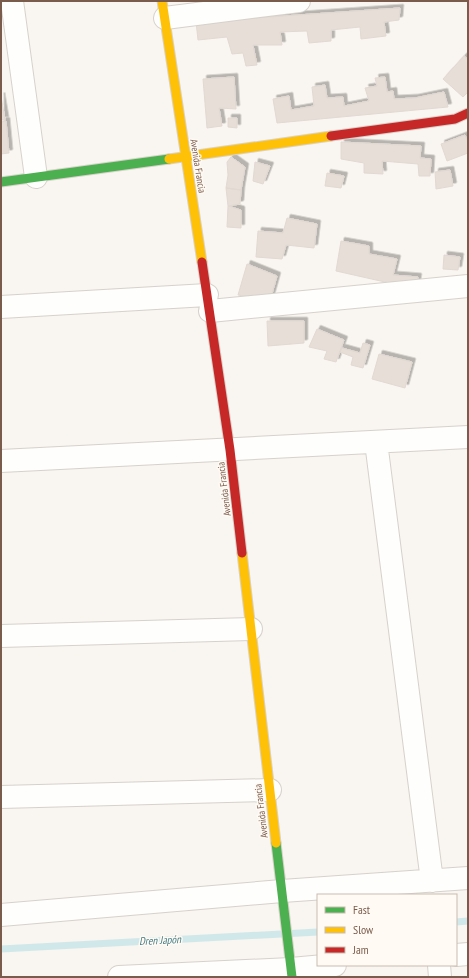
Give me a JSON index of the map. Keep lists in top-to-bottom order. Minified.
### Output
{"streets":{"street":["Avenida Francia"]},"water":["Dren Japón"],"legend":["Fast","Slow","Jam"]}
